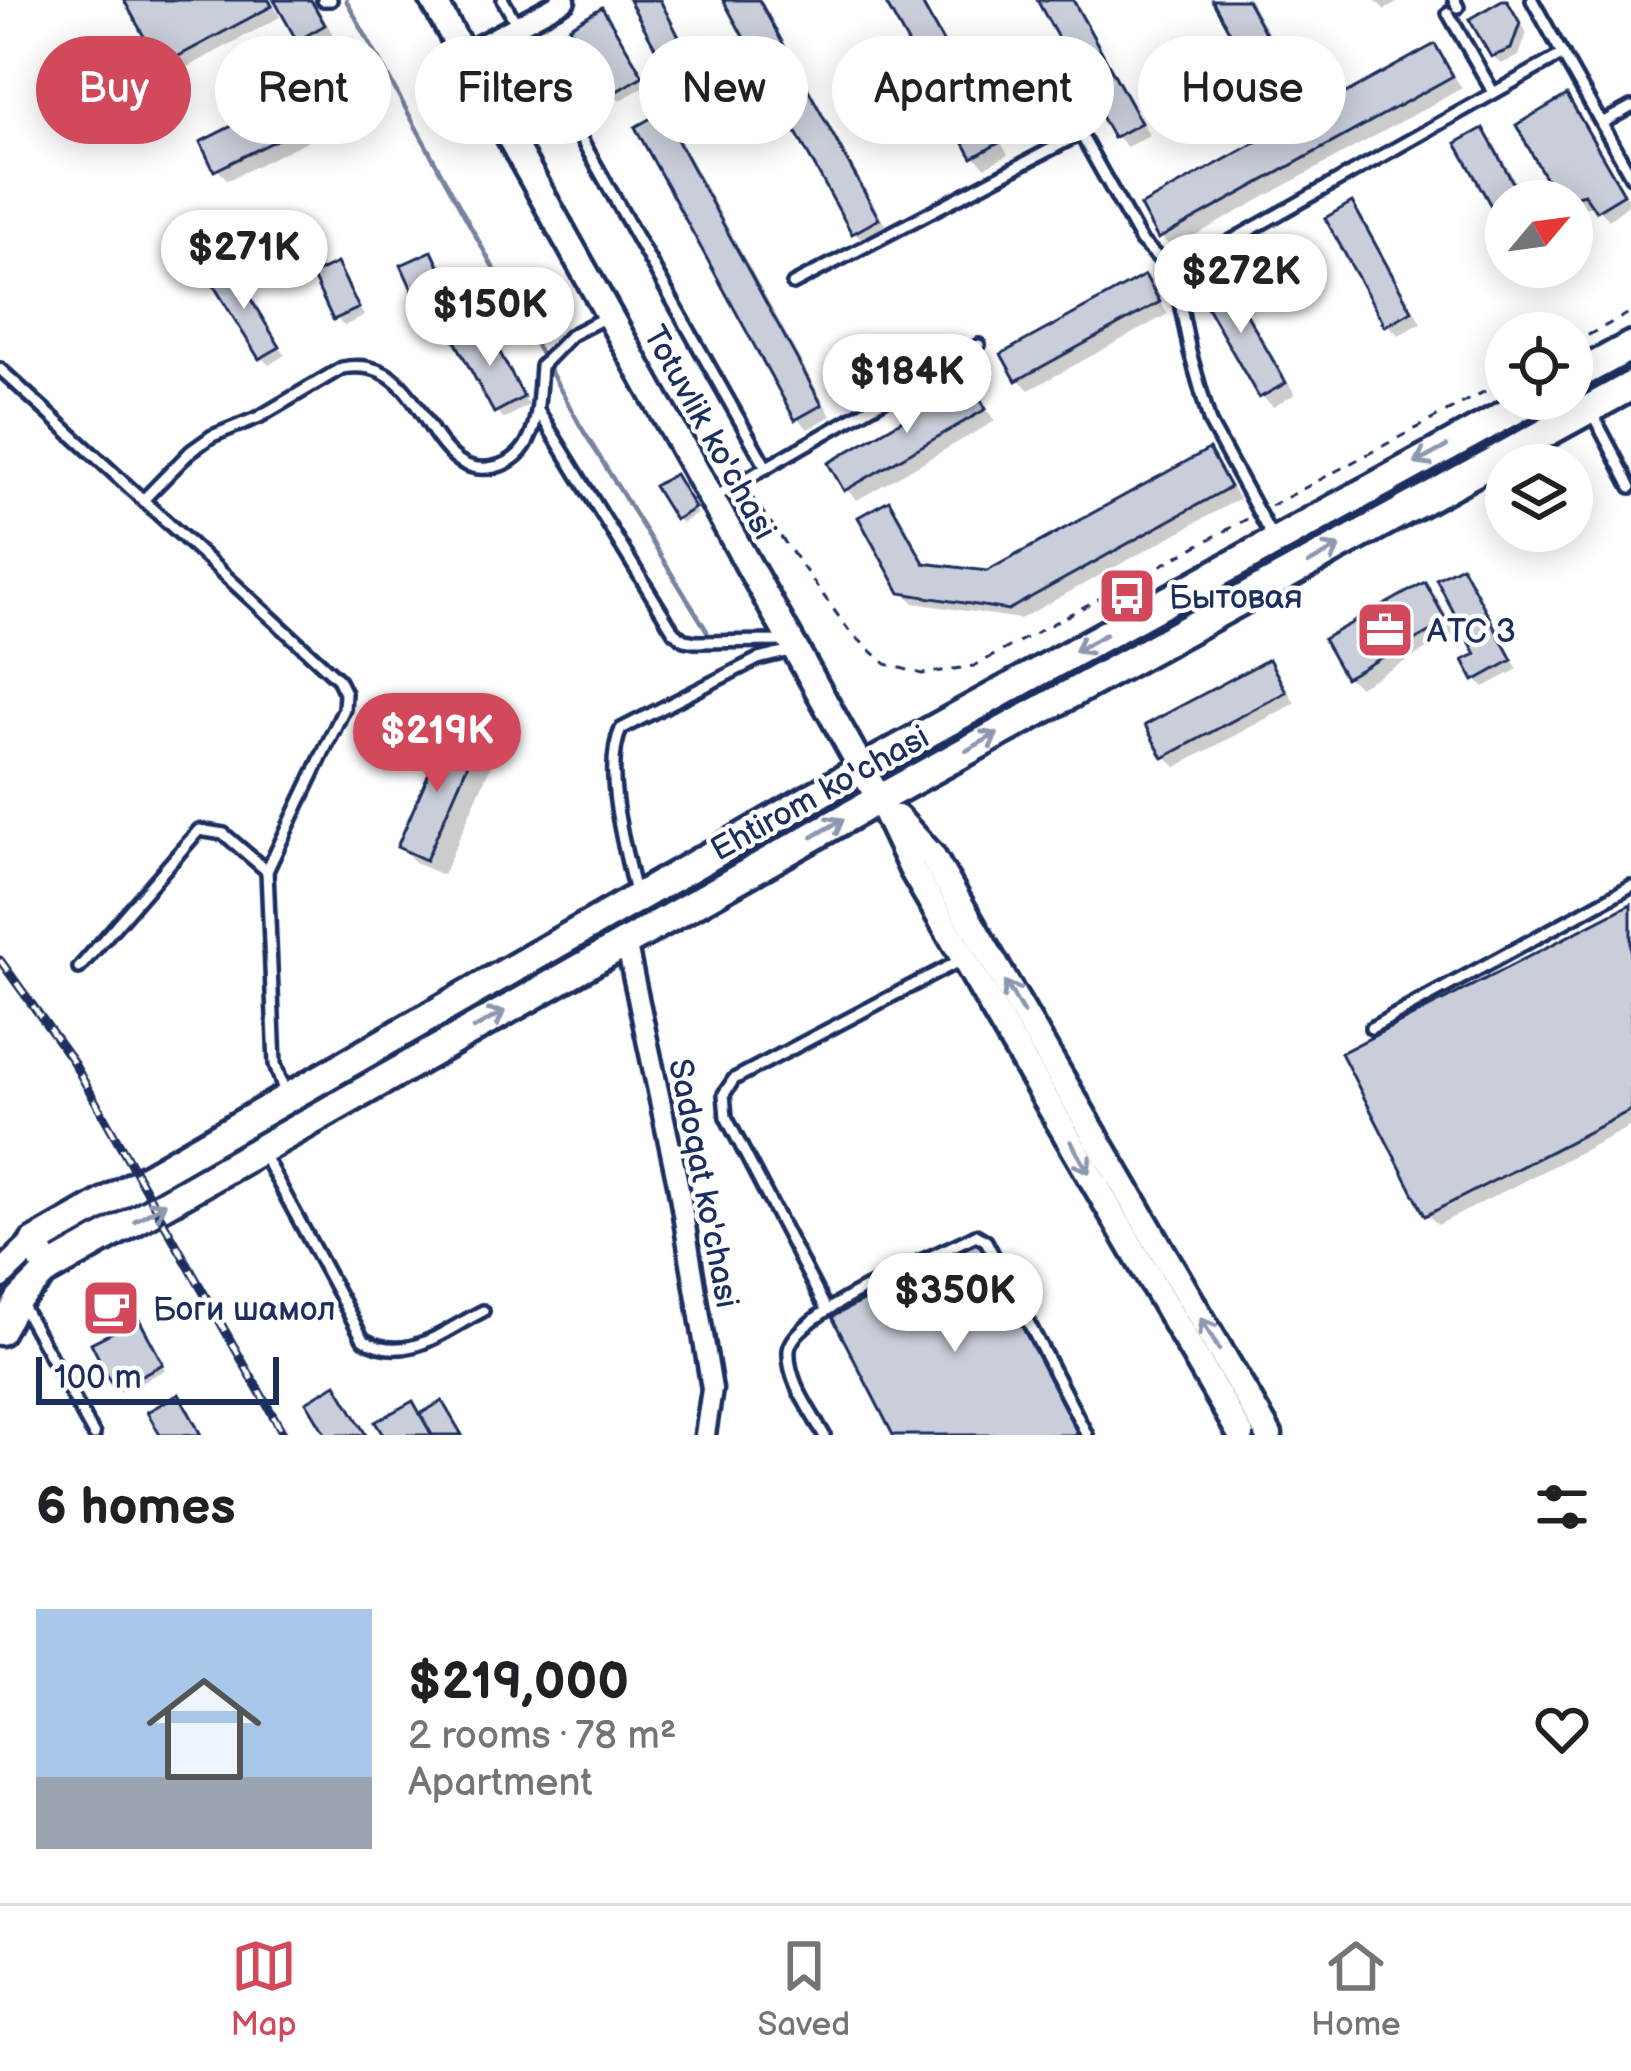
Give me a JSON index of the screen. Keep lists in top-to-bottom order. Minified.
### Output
{"streets":{"main road":["Totuvlik ko'chasi","Ehtirom ko'chasi"],"street":["Sadoqat ko'chasi"]},"crossings":[["Totuvlik ko'chasi","Ehtirom ko'chasi"],["Ehtirom ko'chasi","Sadoqat ko'chasi"]],"places":{"bus stop":["Бытовая"],"office":["АТС 3"],"cafe":["Боги шамол"]},"scale_bar":"100 m","north":"top right","page":{"chip":["Buy","Rent","Filters","New","Apartment","House"],"price":["$271K","$272K","$150K","$184K","$219K","$350K"],"scale":"100 m","heading":"6 homes","list":[{"name":"$219,000","note":"2 rooms · 78 m² · Apartment"}],"tabs":["Map","Saved","Home"]}}
